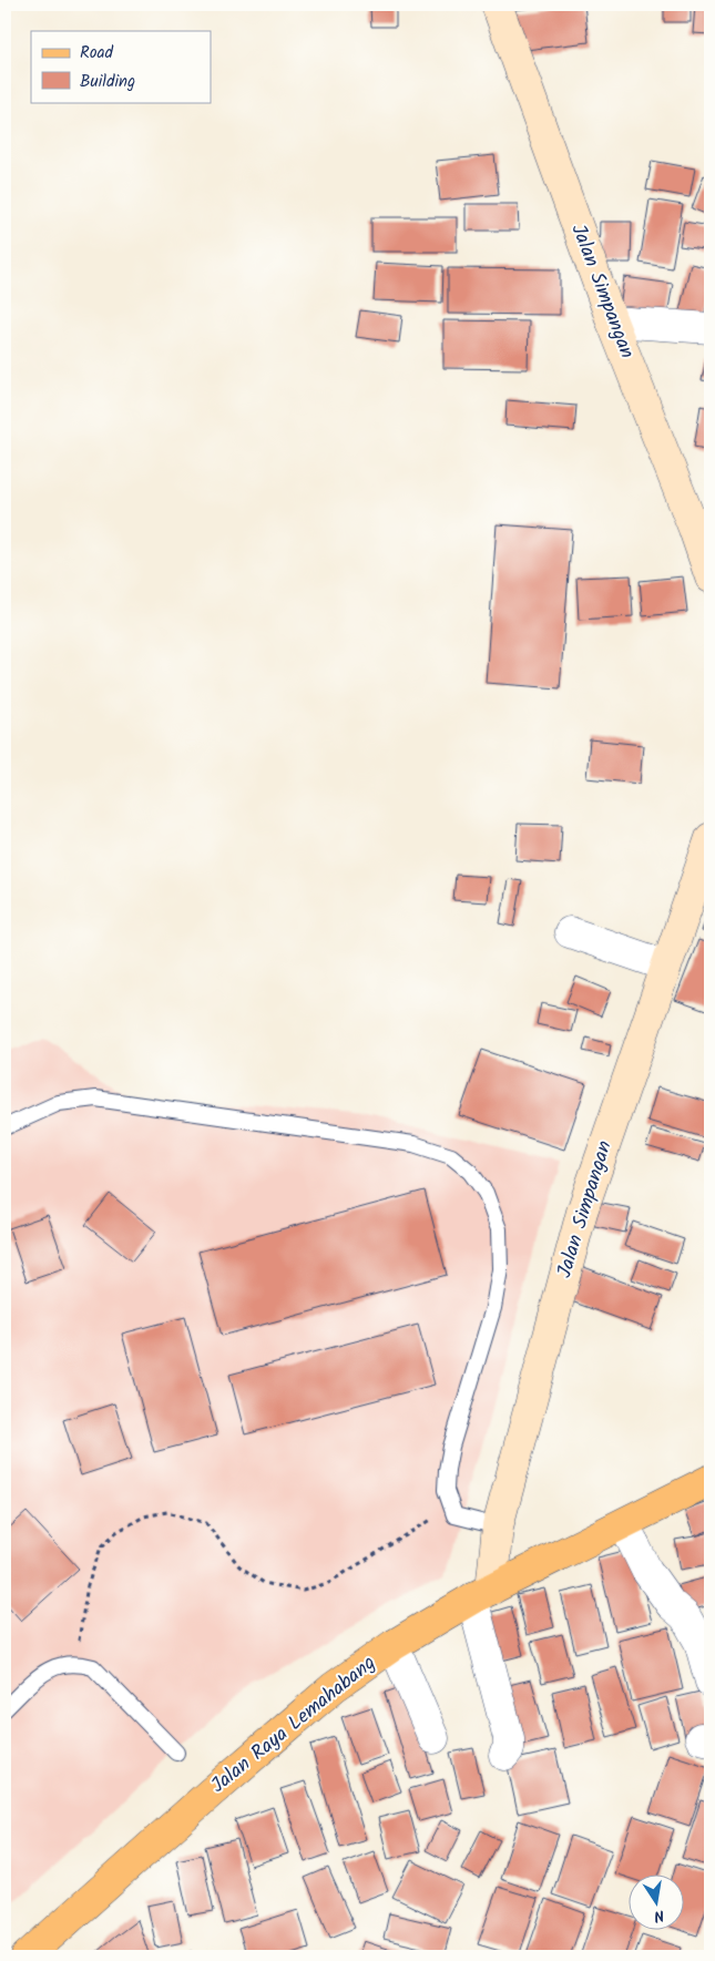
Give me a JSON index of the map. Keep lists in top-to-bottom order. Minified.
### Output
{"streets":{"main road":["Jalan Raya Lemahabang"],"street":["Jalan Simpangan"]},"crossings":[["Jalan Simpangan","Jalan Raya Lemahabang"]],"legend":["Road","Building"],"north":"bottom"}
